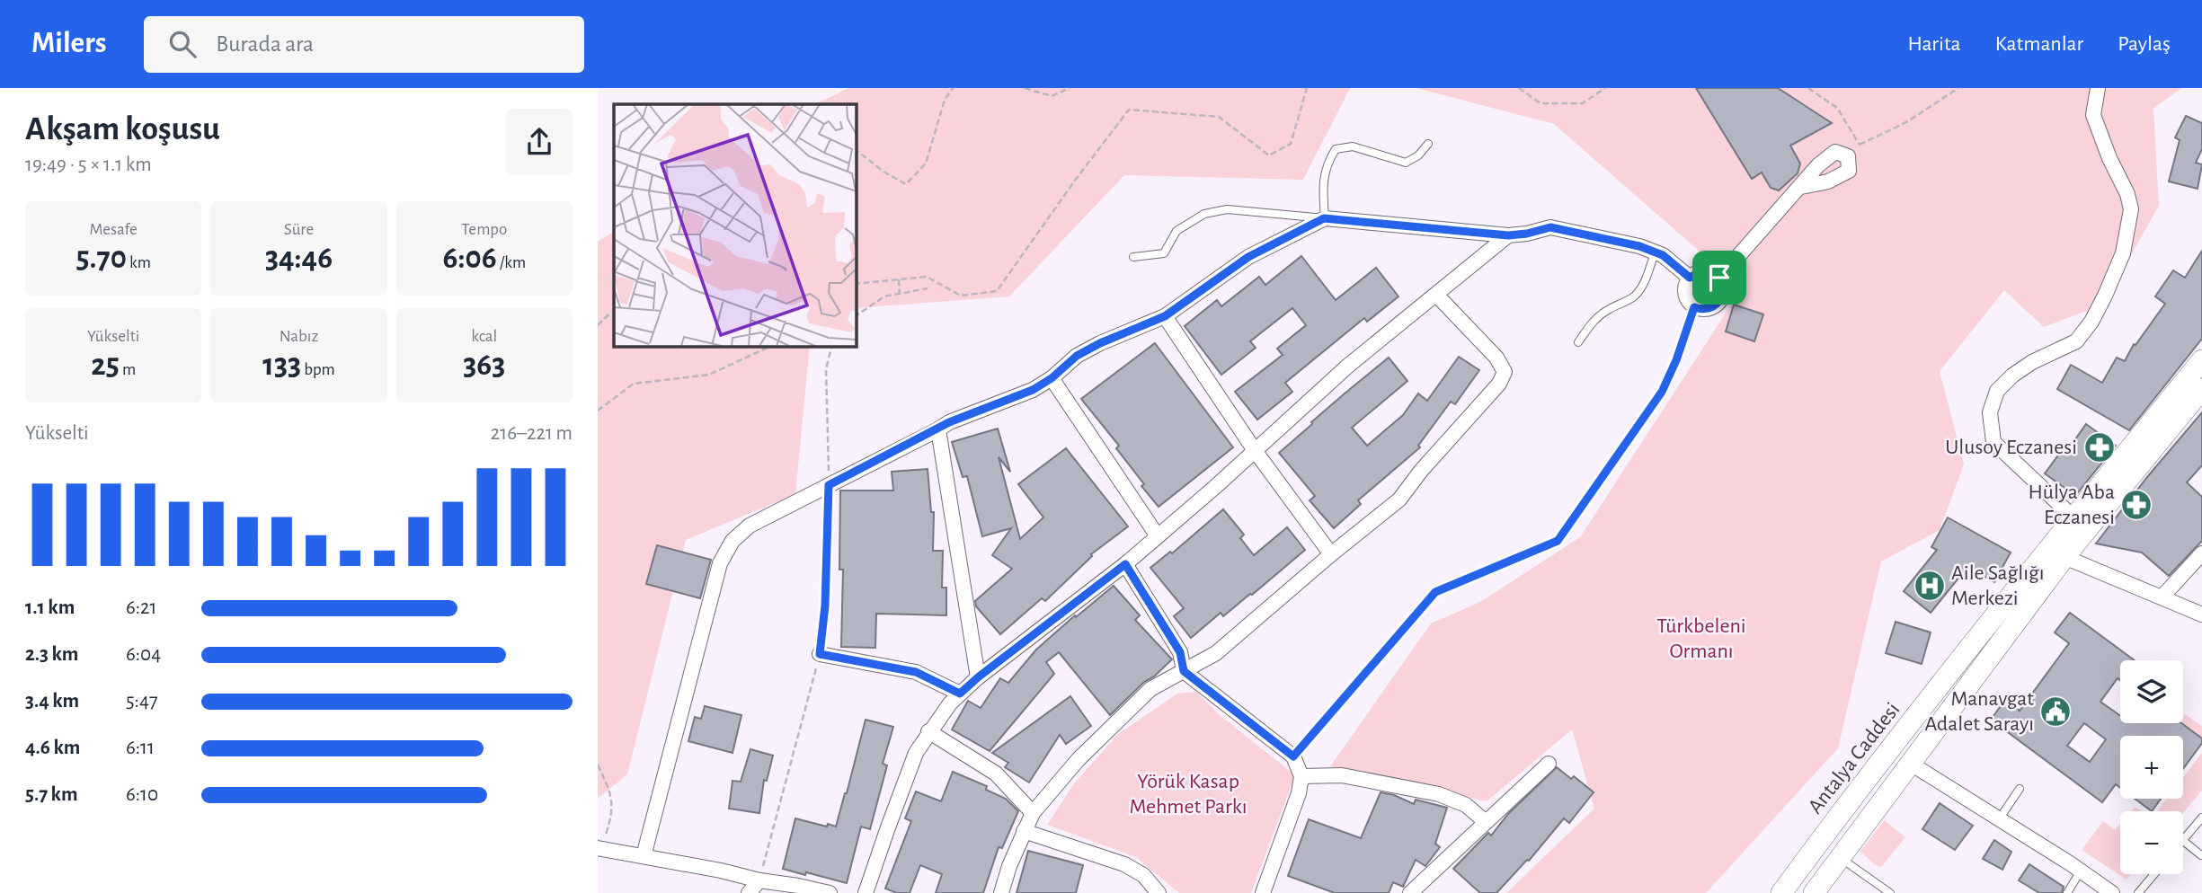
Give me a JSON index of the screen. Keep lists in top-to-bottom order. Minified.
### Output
{"streets":{"main road":["Antalya Caddesi"]},"parks":["Türkbeleni Ormanı","Yörük Kasap Mehmet Parkı"],"places":{"pharmacy":["Ulusoy Eczanesi","Hülya Aba Eczanesi"],"hospital":["Aile Sağlığı Merkezi"],"public building":["Manavgat Adalet Sarayı"]},"page":{"header":"Milers","search":"Burada ara","nav":["Harita","Katmanlar","Paylaş"],"heading":["Akşam koşusu","19:49 · 5 × 1.1 km"],"stats":[["Mesafe","5.70 km"],["Süre","34:46"],["Tempo","6:06 /km"],["Yükselti","25 m"],["Nabız","133 bpm"],["kcal","363"]],"chart":["Yükselti","216–221 m"],"list":[{"name":"1.1 km","note":"6:21"},{"name":"2.3 km","note":"6:04"},{"name":"3.4 km","note":"5:47"},{"name":"4.6 km","note":"6:11"},{"name":"5.7 km","note":"6:10"}],"map_buttons":["+","−"]}}
